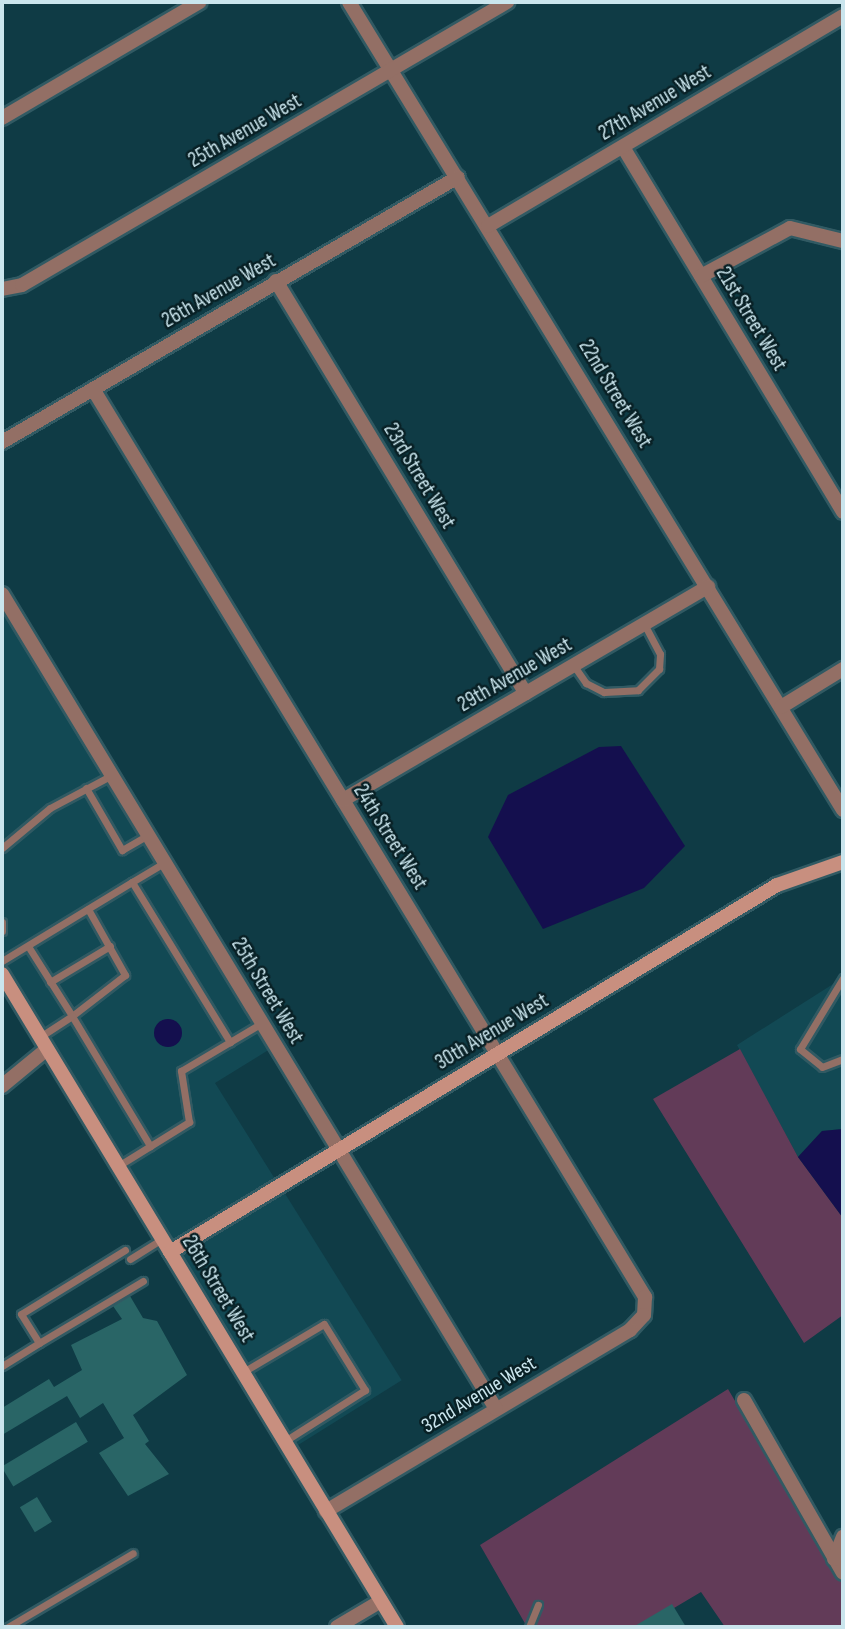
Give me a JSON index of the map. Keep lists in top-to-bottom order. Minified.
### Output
{"streets":{"street":["27th Avenue West","25th Avenue West","26th Avenue West","21st Street West","22nd Street West","23rd Street West","29th Avenue West","24th Street West","25th Street West","30th Avenue West","26th Street West","32nd Avenue West"]},"crossings":[["27th Avenue West","21st Street West"],["27th Avenue West","22nd Street West"],["25th Avenue West","22nd Street West"],["26th Avenue West","22nd Street West"],["26th Avenue West","23rd Street West"],["26th Avenue West","24th Street West"],["22nd Street West","29th Avenue West"],["23rd Street West","29th Avenue West"],["29th Avenue West","24th Street West"],["24th Street West","30th Avenue West"],["24th Street West","32nd Avenue West"],["25th Street West","30th Avenue West"],["25th Street West","32nd Avenue West"],["30th Avenue West","26th Street West"],["26th Street West","32nd Avenue West"]]}
